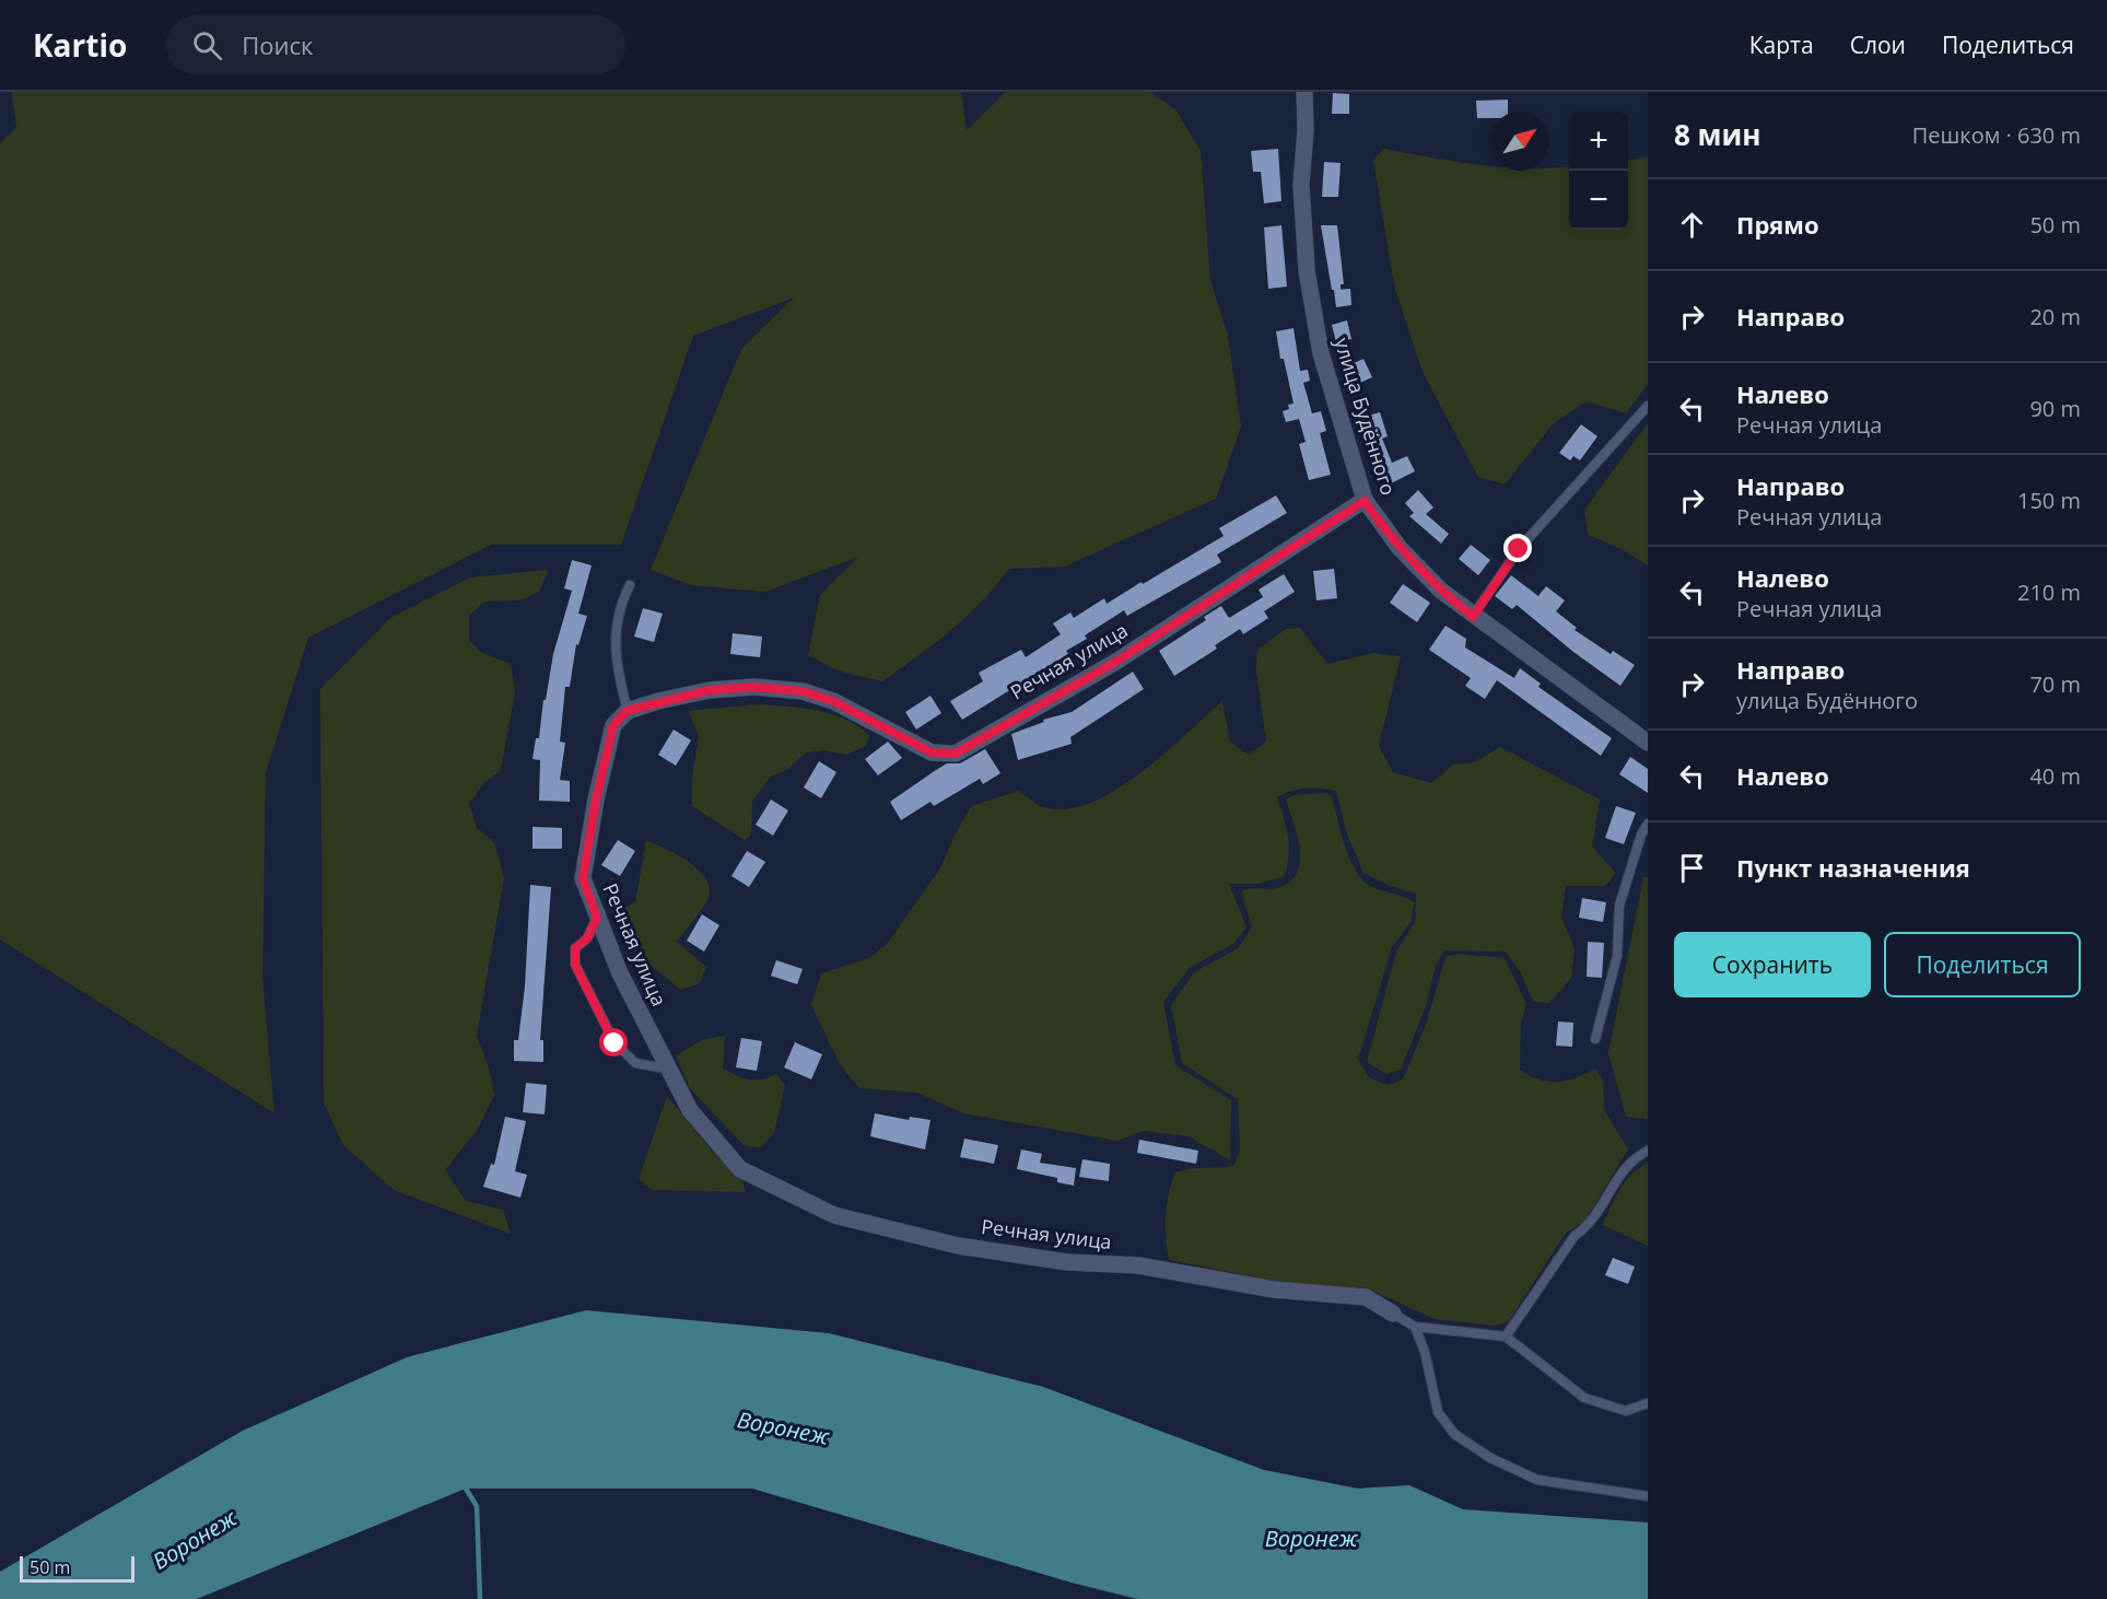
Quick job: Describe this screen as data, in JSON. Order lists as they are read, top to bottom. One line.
{"streets":{"street":["улица Будённого","Речная улица"]},"crossings":[["улица Будённого","Речная улица"]],"water":["Воронеж"],"scale_bar":"50 m","north":"top right","page":{"header":"Kartio","search":"Поиск","nav":["Карта","Слои","Поделиться"],"heading":["8 мин","Пешком · 630 m"],"map_buttons":["+","−"],"list":[["Прямо","50 m"],["Направо","20 m"],["Налево","Речная улица","90 m"],["Направо","Речная улица","150 m"],["Налево","Речная улица","210 m"],["Направо","улица Будённого","70 m"],["Налево","40 m"],"Пункт назначения"],"buttons":["Сохранить","Поделиться"],"scale":"50 m"}}
